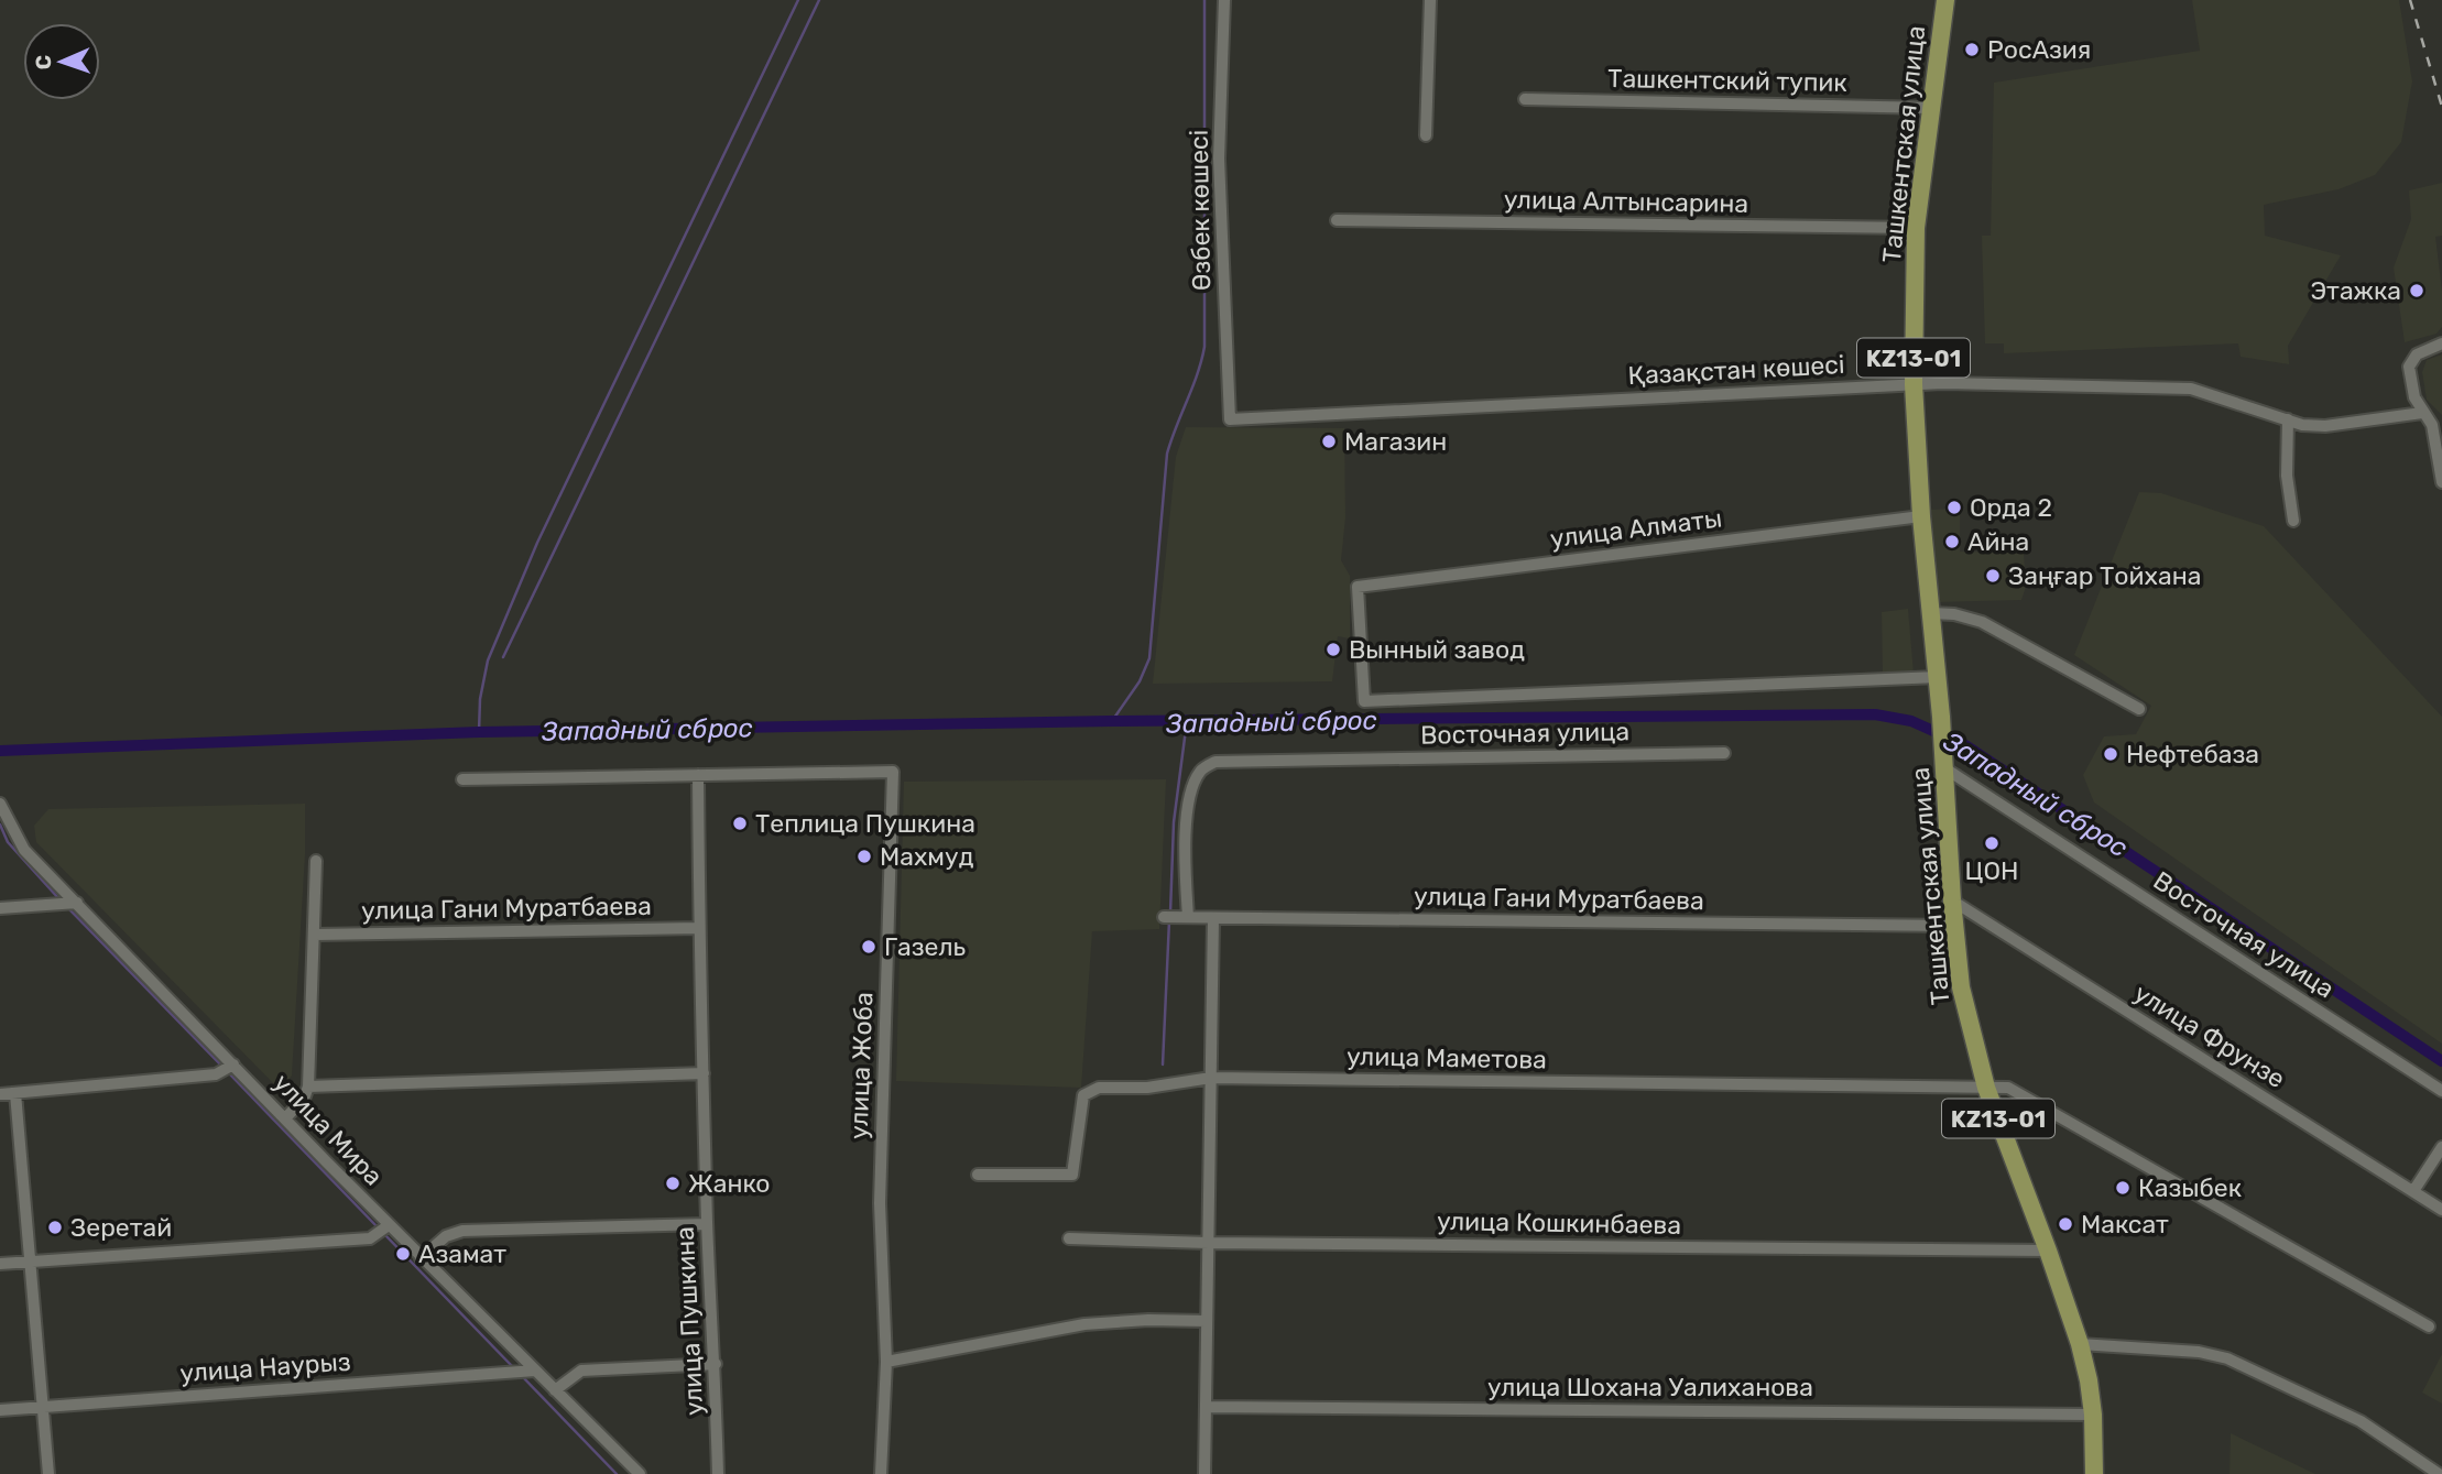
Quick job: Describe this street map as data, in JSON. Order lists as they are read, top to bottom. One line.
{"streets":{"main road":["Ташкентская улица","KZ13-01"],"street":["Ташкентский тупик","улица Алтынсарина","Өзбек көшесі","Қазақстан көшесі","улица Алматы","Восточная улица","улица Гани Муратбаева","улица Фрунзе","улица Маметова","улица Жоба","улица Мира","улица Кошкинбаева","улица Пушкина","улица Наурыз","улица Шохана Уалиханова"]},"crossings":[["Ташкентский тупик","Ташкентская улица"],["Ташкентская улица","улица Алтынсарина"],["Ташкентская улица","Қазақстан көшесі"],["Ташкентская улица","улица Алматы"],["Ташкентская улица","Восточная улица"],["Ташкентская улица","улица Гани Муратбаева"],["Ташкентская улица","улица Фрунзе"],["Ташкентская улица","улица Маметова"],["Ташкентская улица","улица Кошкинбаева"],["Ташкентская улица","улица Шохана Уалиханова"],["Өзбек көшесі","Қазақстан көшесі"],["улица Алматы","Восточная улица"],["Восточная улица","улица Гани Муратбаева"],["улица Гани Муратбаева","улица Пушкина"],["улица Жоба","улица Пушкина"],["улица Мира","улица Наурыз"]],"water":["Западный сброс"],"places":["РосАзия","Этажка","Магазин","Орда 2","Айна","Заңғар Тойхана","Вынный завод","Нефтебаза","Теплица Пушкина","ЦОН","Махмуд","Газель","Жанко","Казыбек","Максат","Зеретай","Азамат"],"north":"left"}
